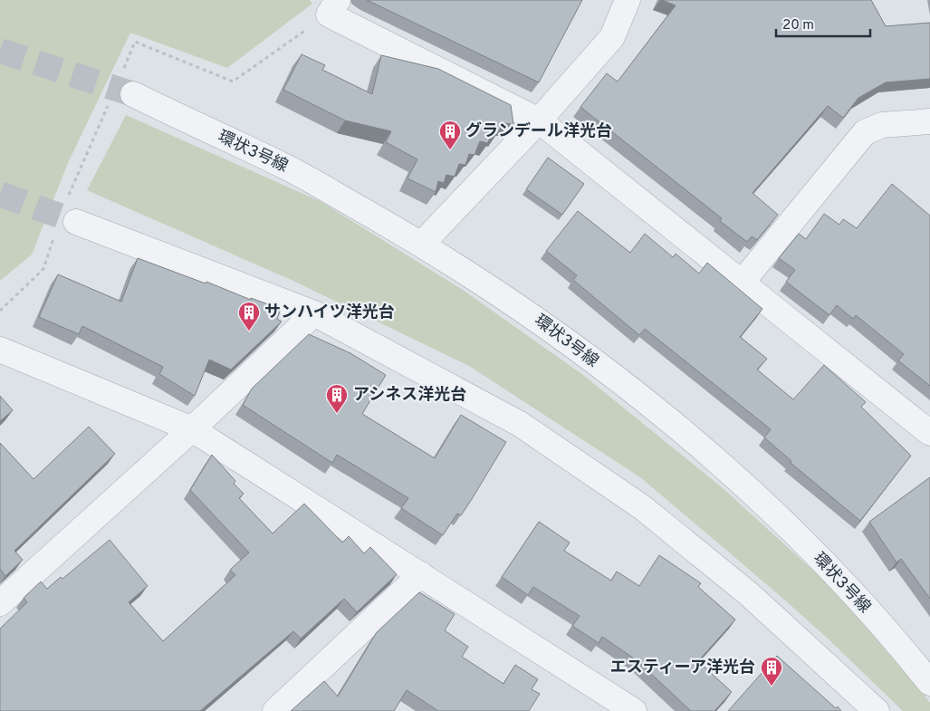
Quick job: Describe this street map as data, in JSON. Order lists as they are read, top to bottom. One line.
{"streets":{"street":["環状3号線"]},"places":{"building":["グランデール洋光台","サンハイツ洋光台","アシネス洋光台","エスティーア洋光台"]},"scale_bar":"20 m"}
